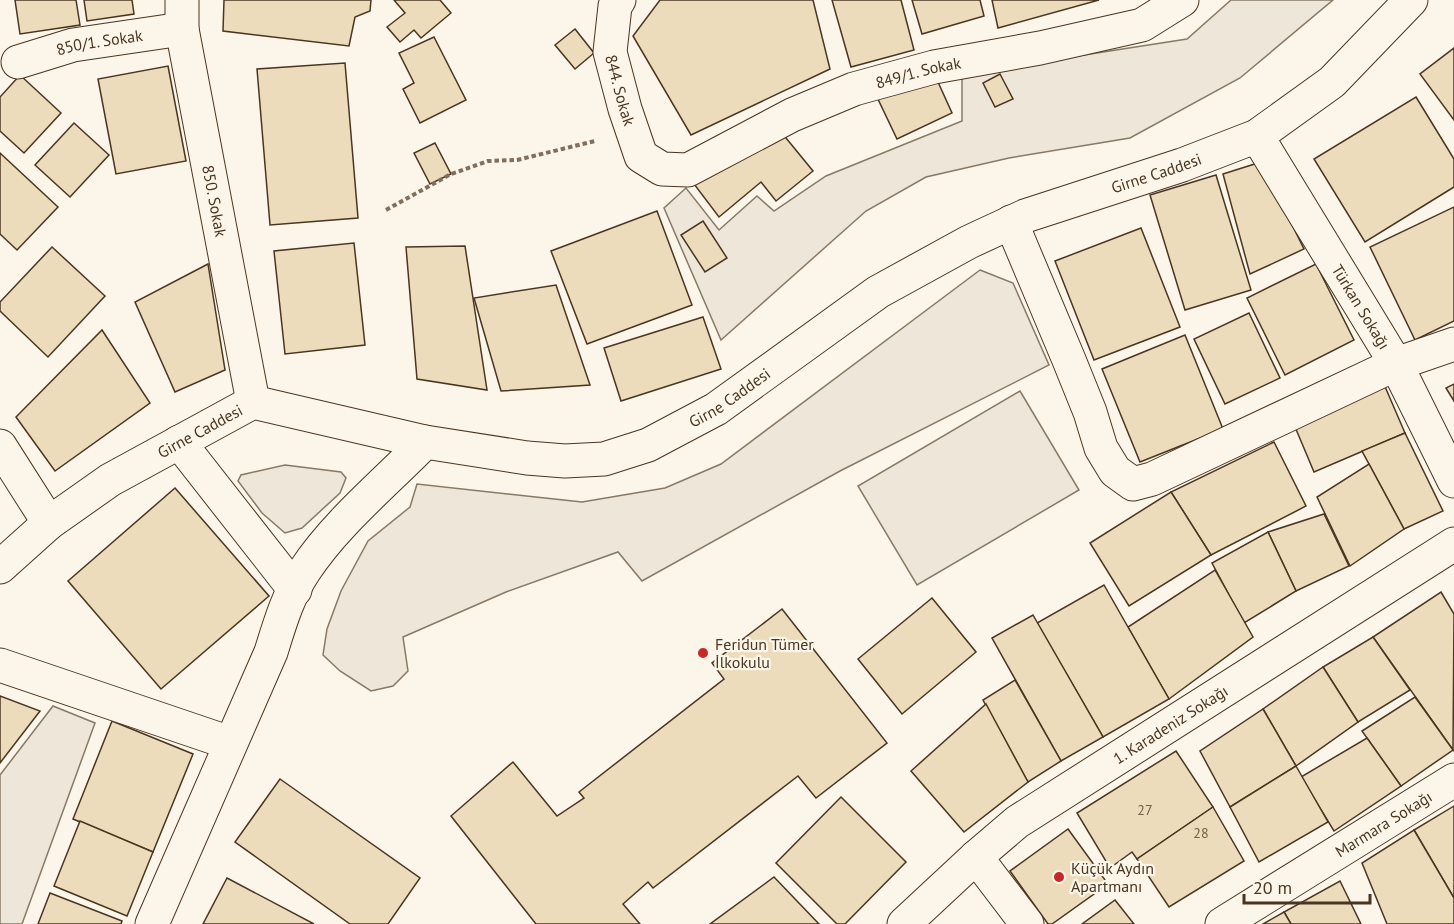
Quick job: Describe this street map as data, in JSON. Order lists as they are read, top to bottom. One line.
{"streets":{"street":["850/1. Sokak","849/1. Sokak","844. Sokak","Girne Caddesi","850. Sokak","Türkan Sokağı","1. Karadeniz Sokağı","Marmara Sokağı"]},"crossings":[["850/1. Sokak","850. Sokak"],["849/1. Sokak","844. Sokak"],["Girne Caddesi","850. Sokak"],["Girne Caddesi","Türkan Sokağı"]],"places":["Feridun Tümer İlkokulu","Küçük Aydın Apartmanı"],"house_numbers":["27","28"],"scale_bar":"20 m"}
